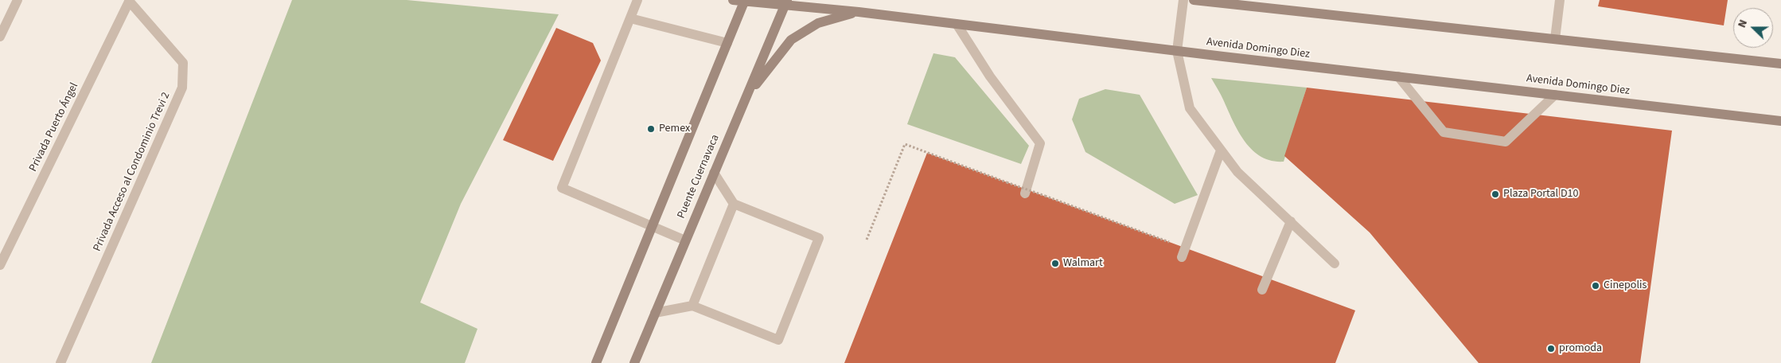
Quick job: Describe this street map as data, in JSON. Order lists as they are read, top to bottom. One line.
{"streets":{"main road":["Avenida Domingo Diez","Puente Cuernavaca"],"street":["Privada Puerto Ángel","Privada Acceso al Condominio Trevi 2"]},"crossings":[["Avenida Domingo Diez","Puente Cuernavaca"],["Privada Puerto Ángel","Privada Acceso al Condominio Trevi 2"]],"places":["Pemex","Plaza Portal D10","Walmart","Cinepolis","promoda"],"north":"left"}
